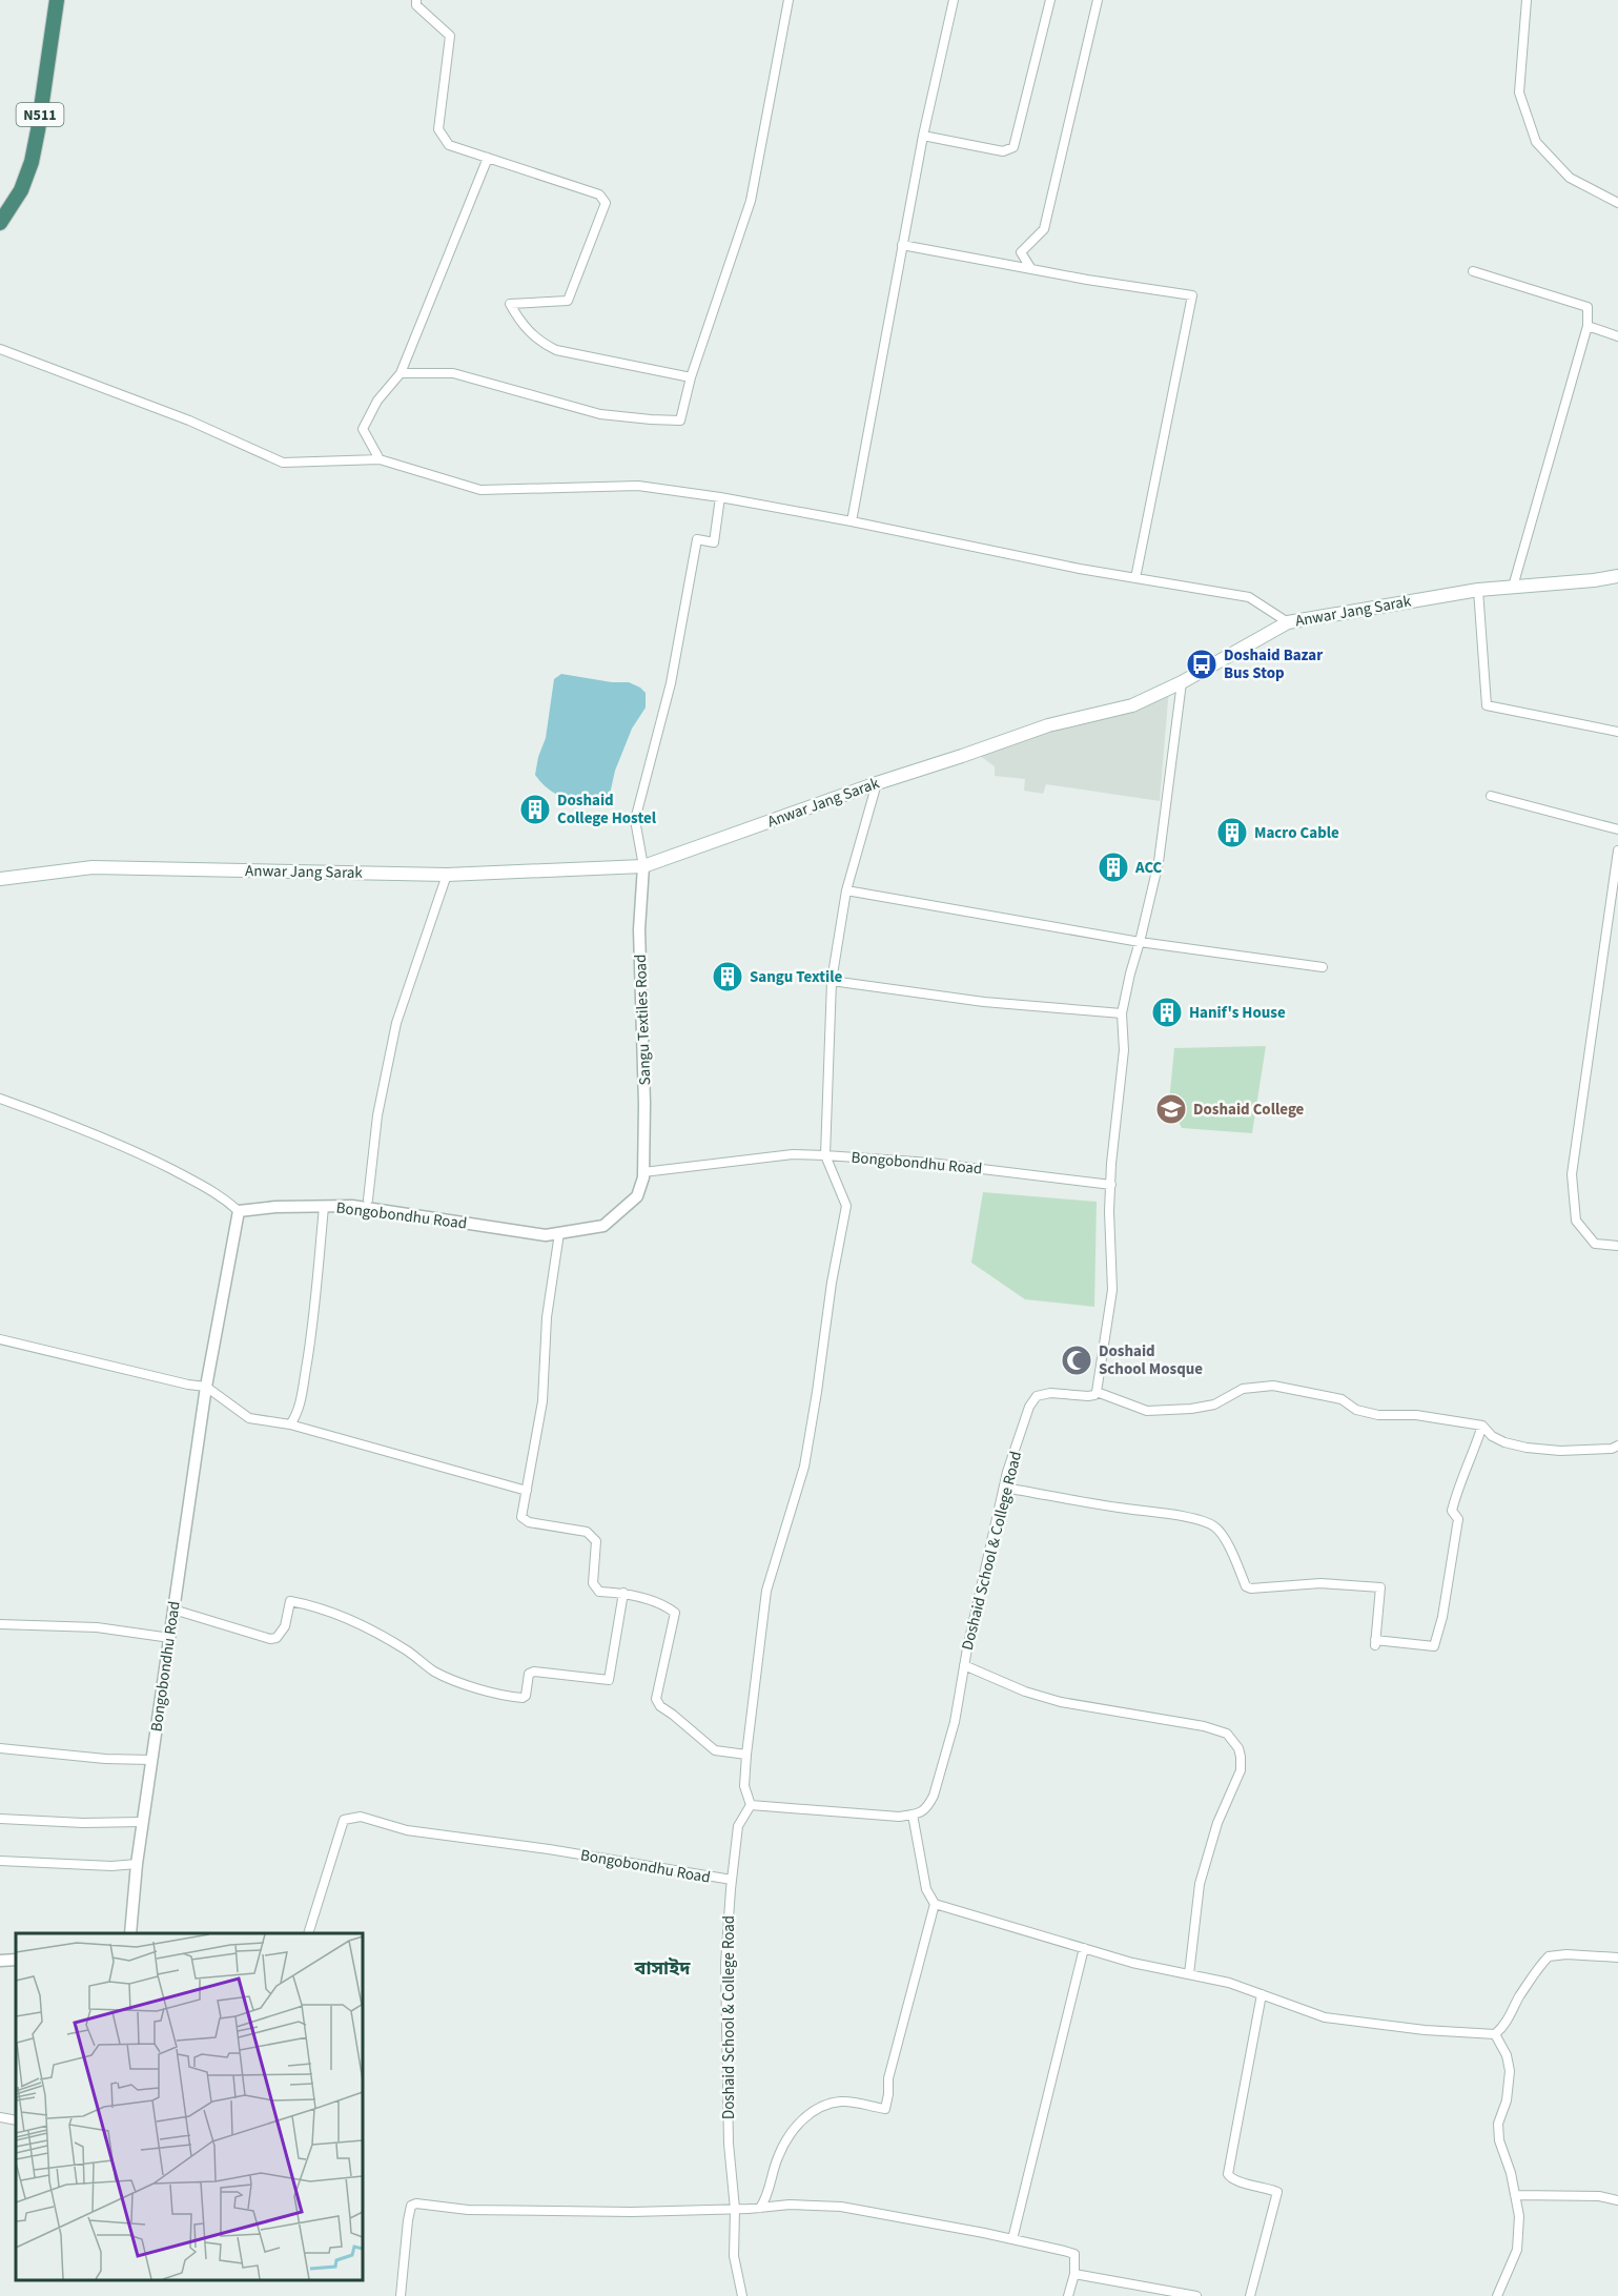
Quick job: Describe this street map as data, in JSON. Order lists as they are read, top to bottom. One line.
{"streets":{"highway":["N511"],"main road":["Anwar Jang Sarak"],"street":["Sangu Textiles Road","Bongobondhu Road","Doshaid School & College Road"]},"crossings":[["Anwar Jang Sarak","Sangu Textiles Road"],["Sangu Textiles Road","Bongobondhu Road"],["Bongobondhu Road","Doshaid School & College Road"]],"districts":["বাসাইদ"],"places":{"bus stop":["Doshaid Bazar Bus Stop"],"building":["Doshaid College Hostel","Macro Cable","ACC","Sangu Textile","Hanif's House"],"school or university":["Doshaid College"],"mosque":["Doshaid School Mosque"]}}
